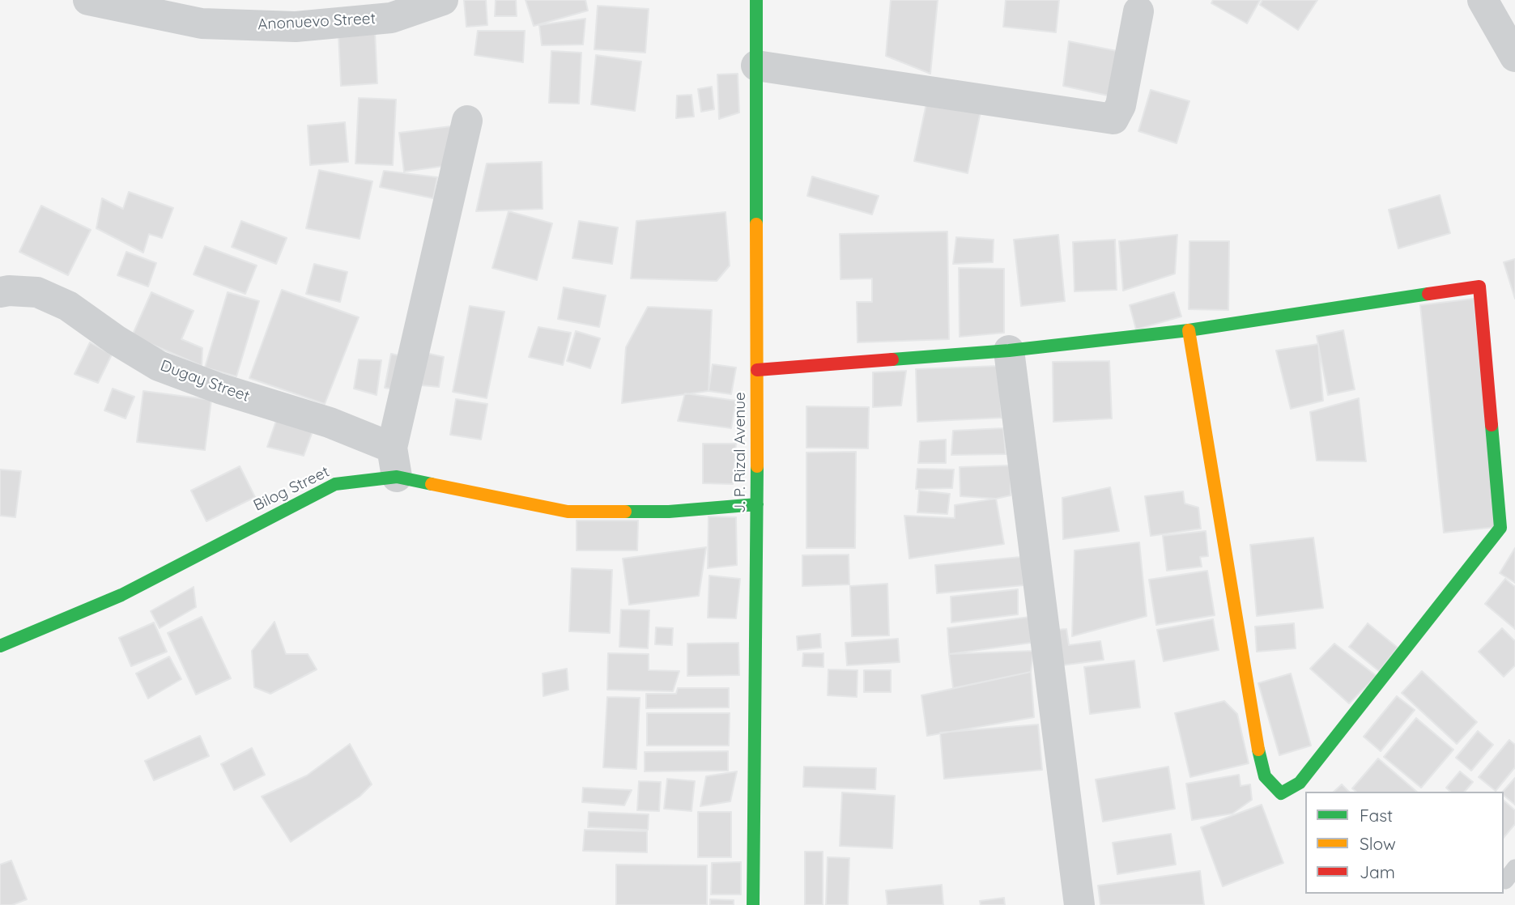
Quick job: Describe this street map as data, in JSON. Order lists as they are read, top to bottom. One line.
{"streets":{"street":["Anonuevo Street","Dugay Street","J. P. Rizal Avenue","Bilog Street"]},"crossings":[["Dugay Street","Bilog Street"],["J. P. Rizal Avenue","Bilog Street"]],"legend":["Fast","Slow","Jam"]}
